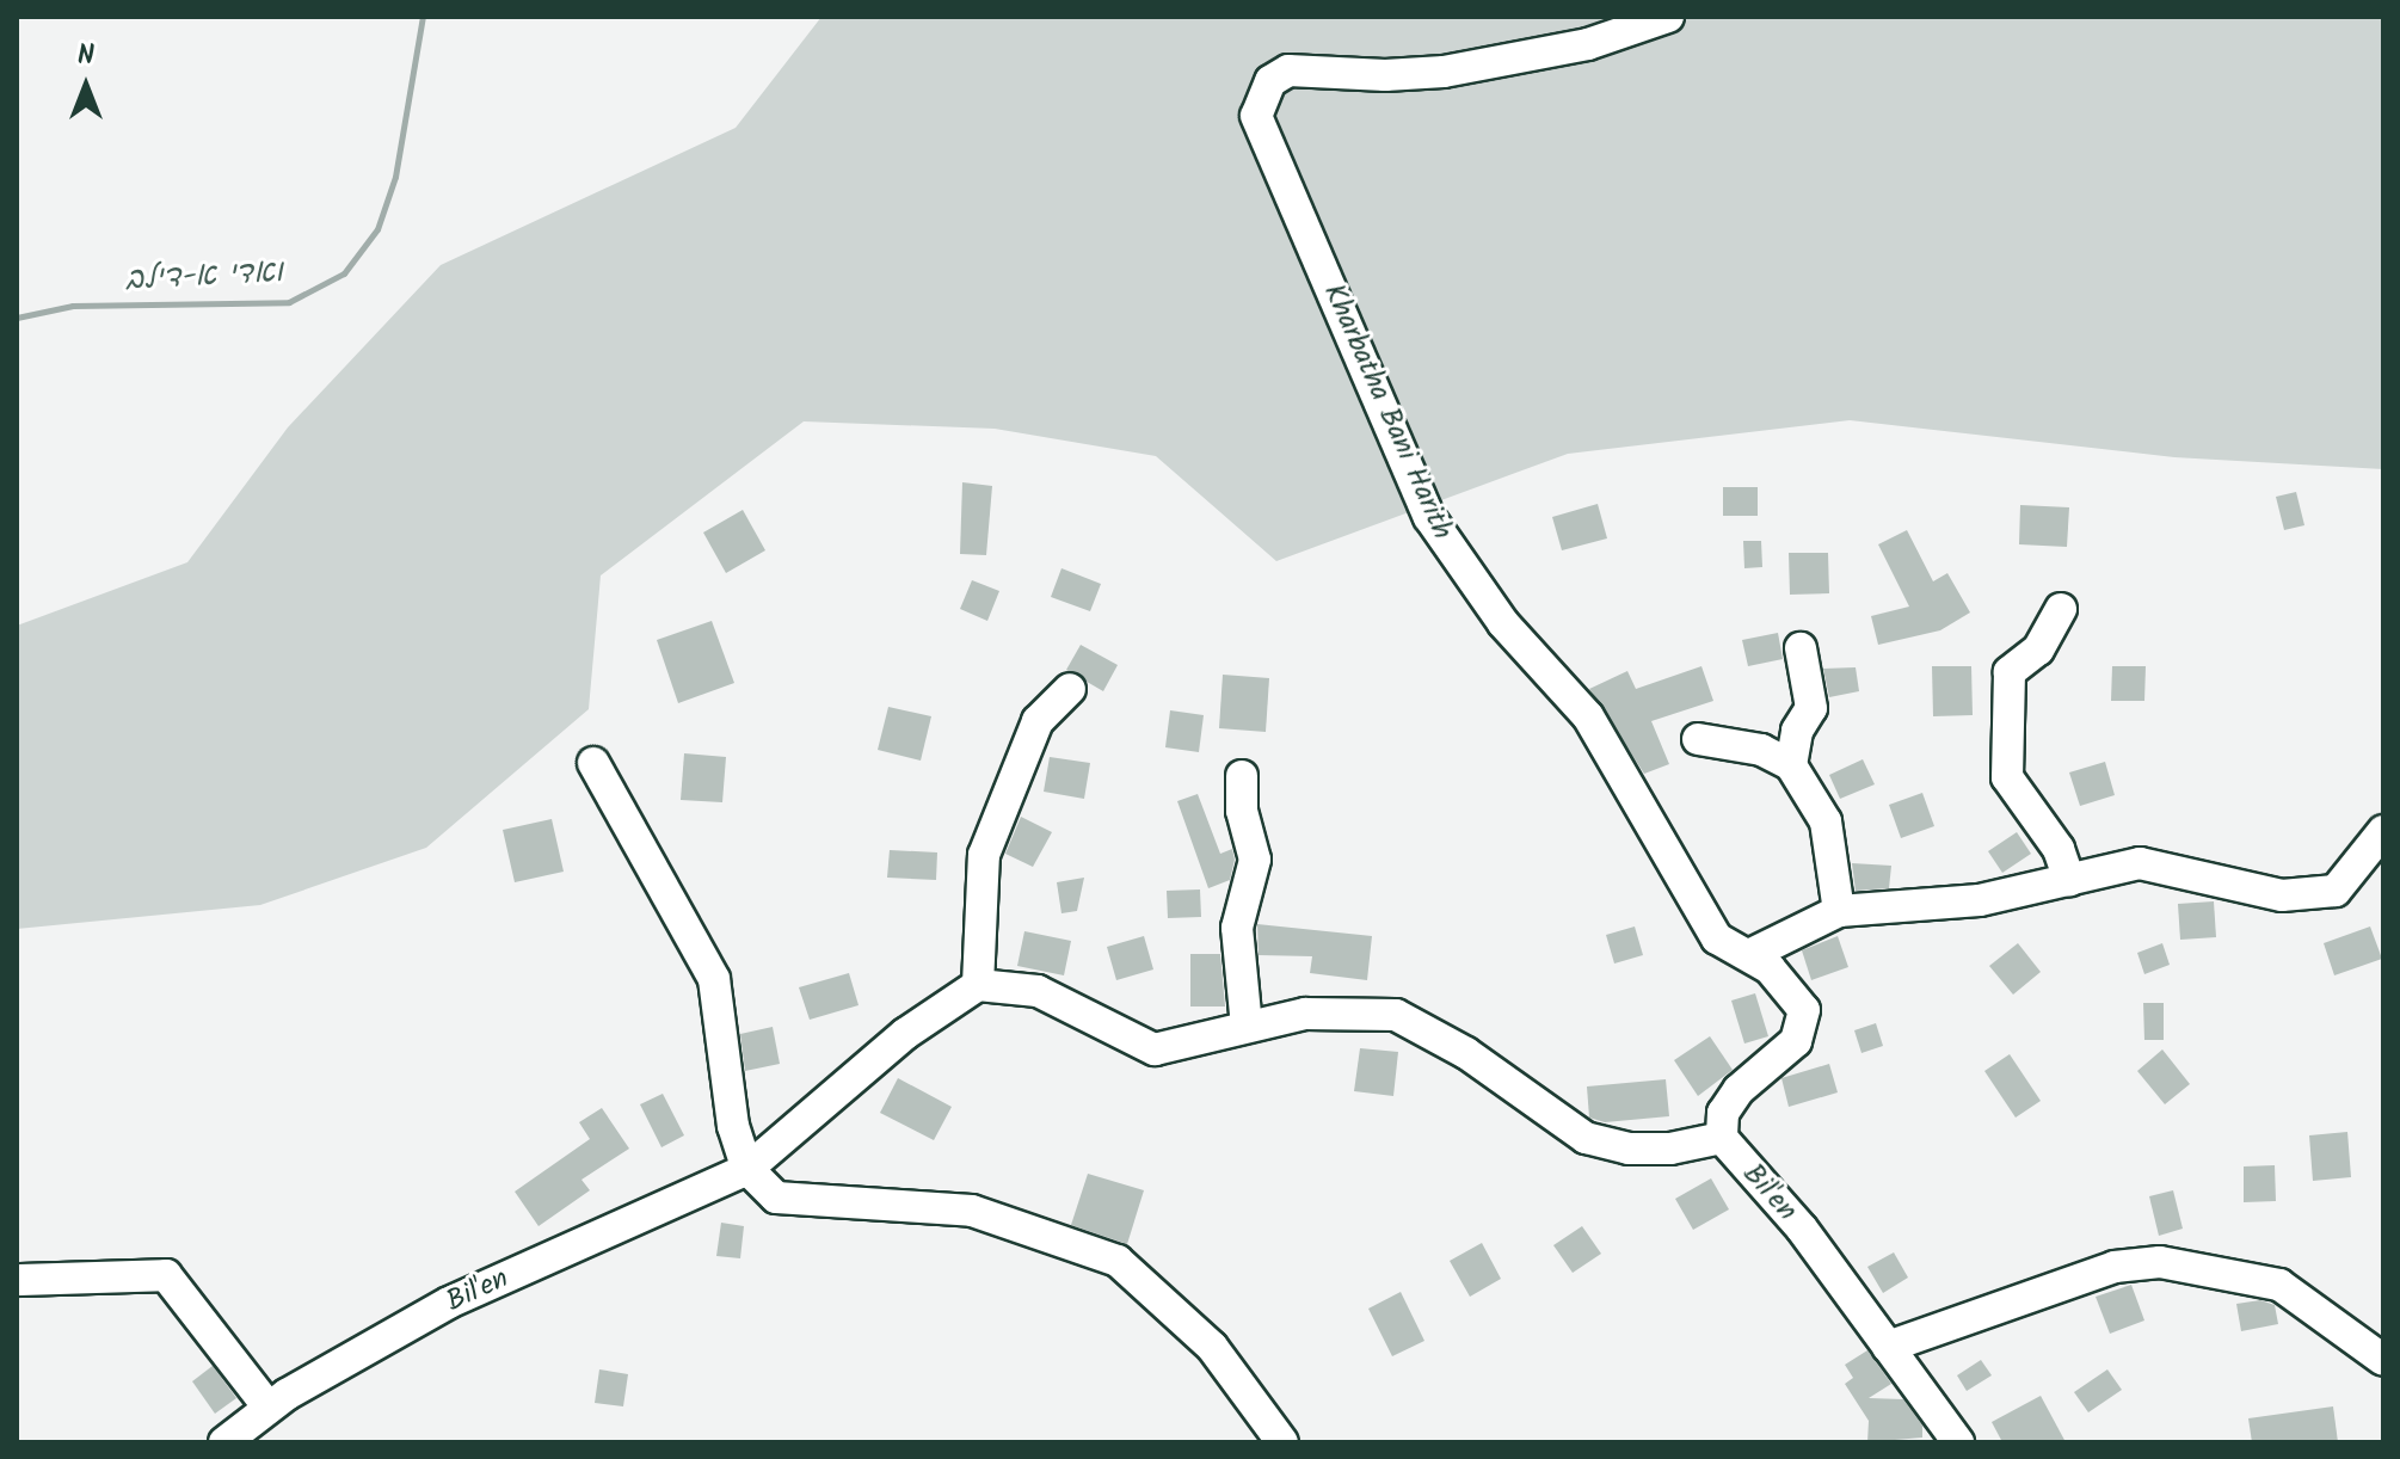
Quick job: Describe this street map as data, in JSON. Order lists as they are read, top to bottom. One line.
{"streets":{"street":["Kharbatha Bani Harith","Bil'en"]},"crossings":[["Kharbatha Bani Harith","Bil'en"]],"water":["ואדי א-דילב"],"north":"top"}
